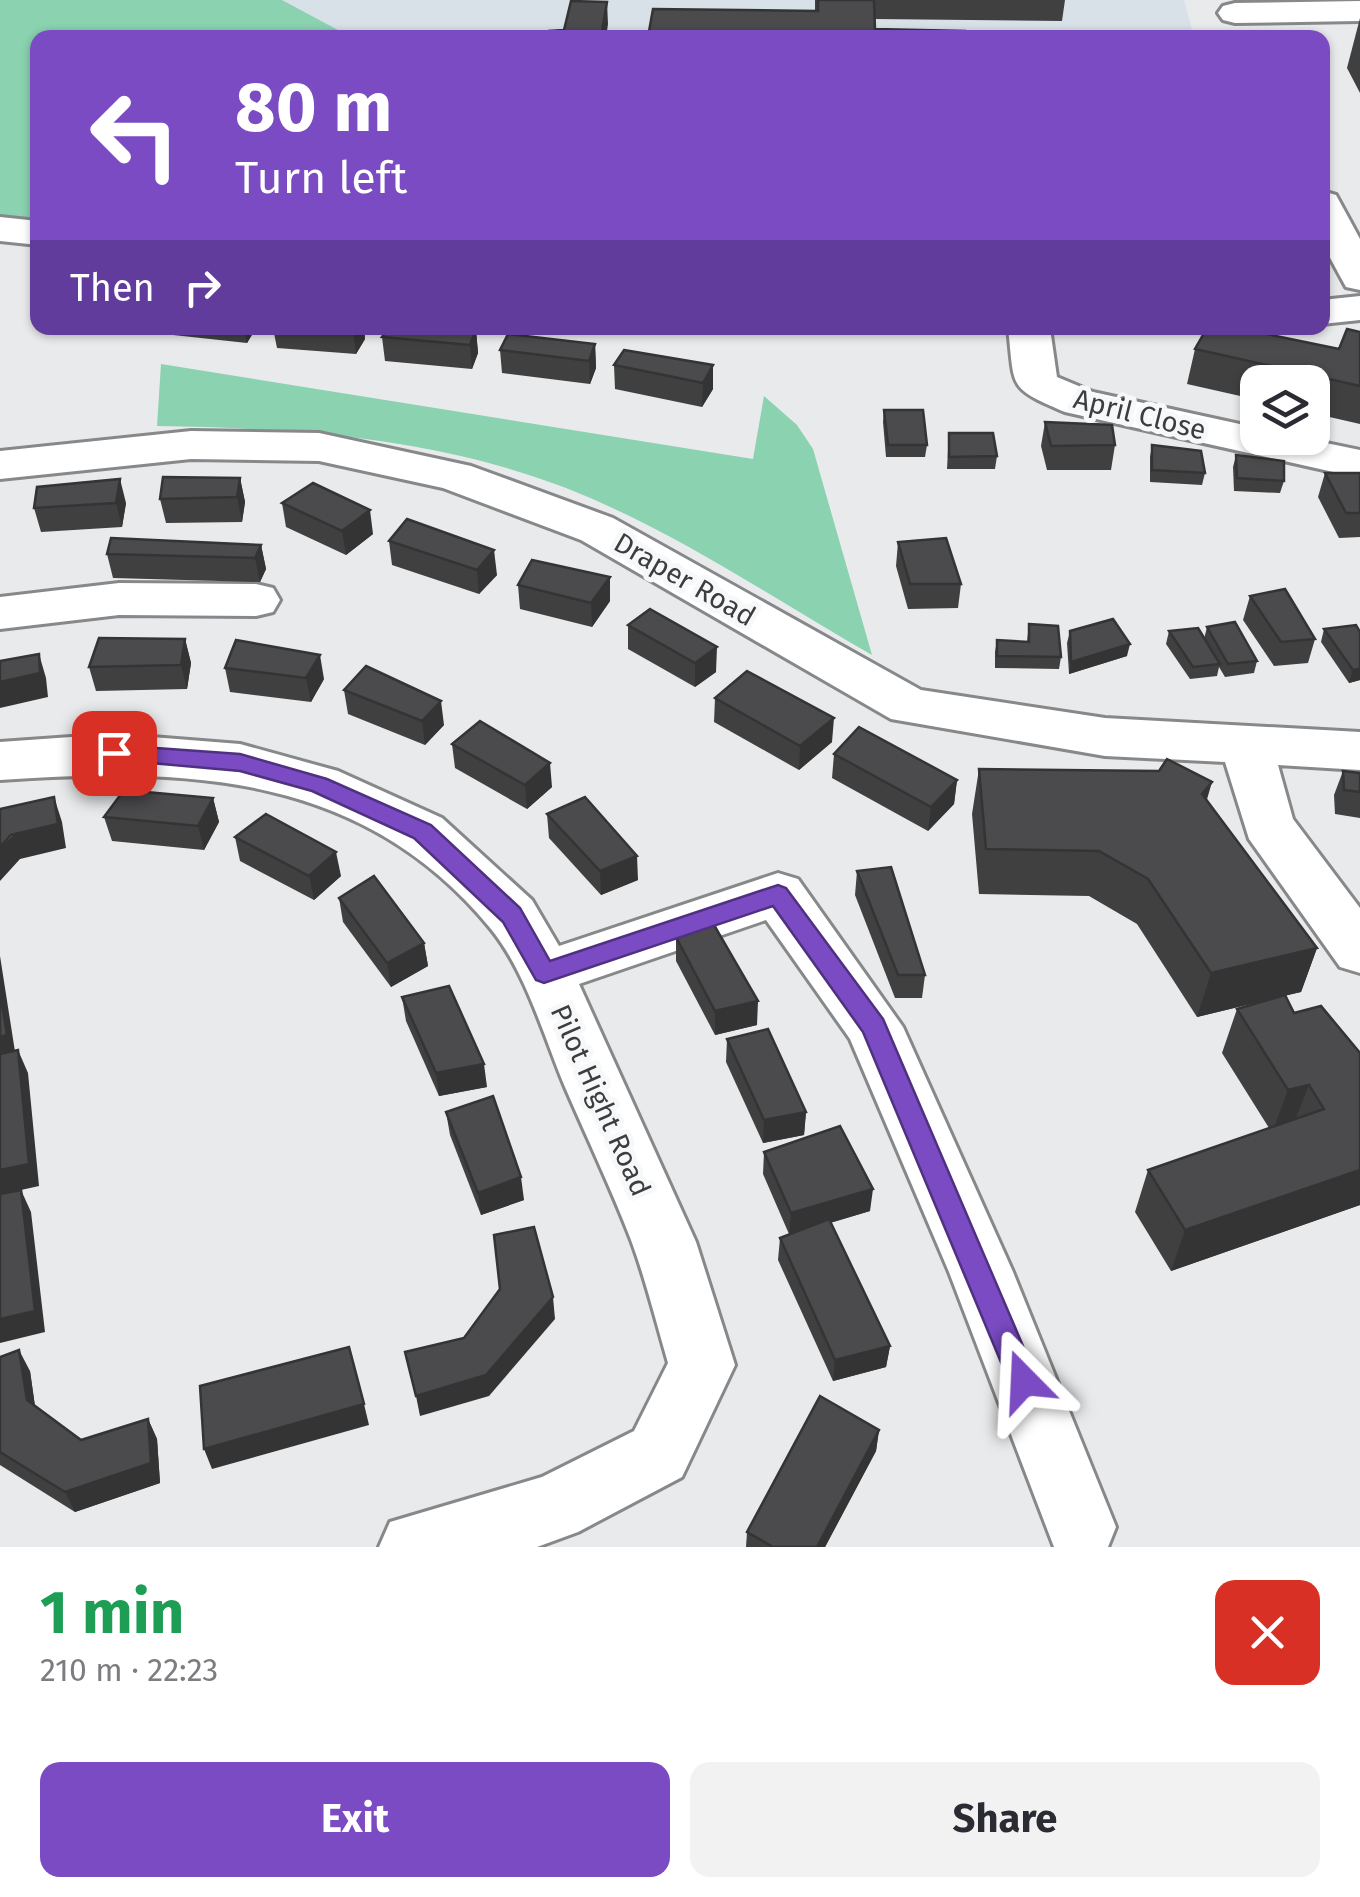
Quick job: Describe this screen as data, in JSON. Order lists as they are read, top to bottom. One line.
{"streets":{"street":["April Close","Draper Road","Pilot Hight Road"]},"page":{"turn":["80 m","Turn left"],"then":"Then","heading":["1 min","210 m · 22:23"],"buttons":["Exit","Share"]}}
